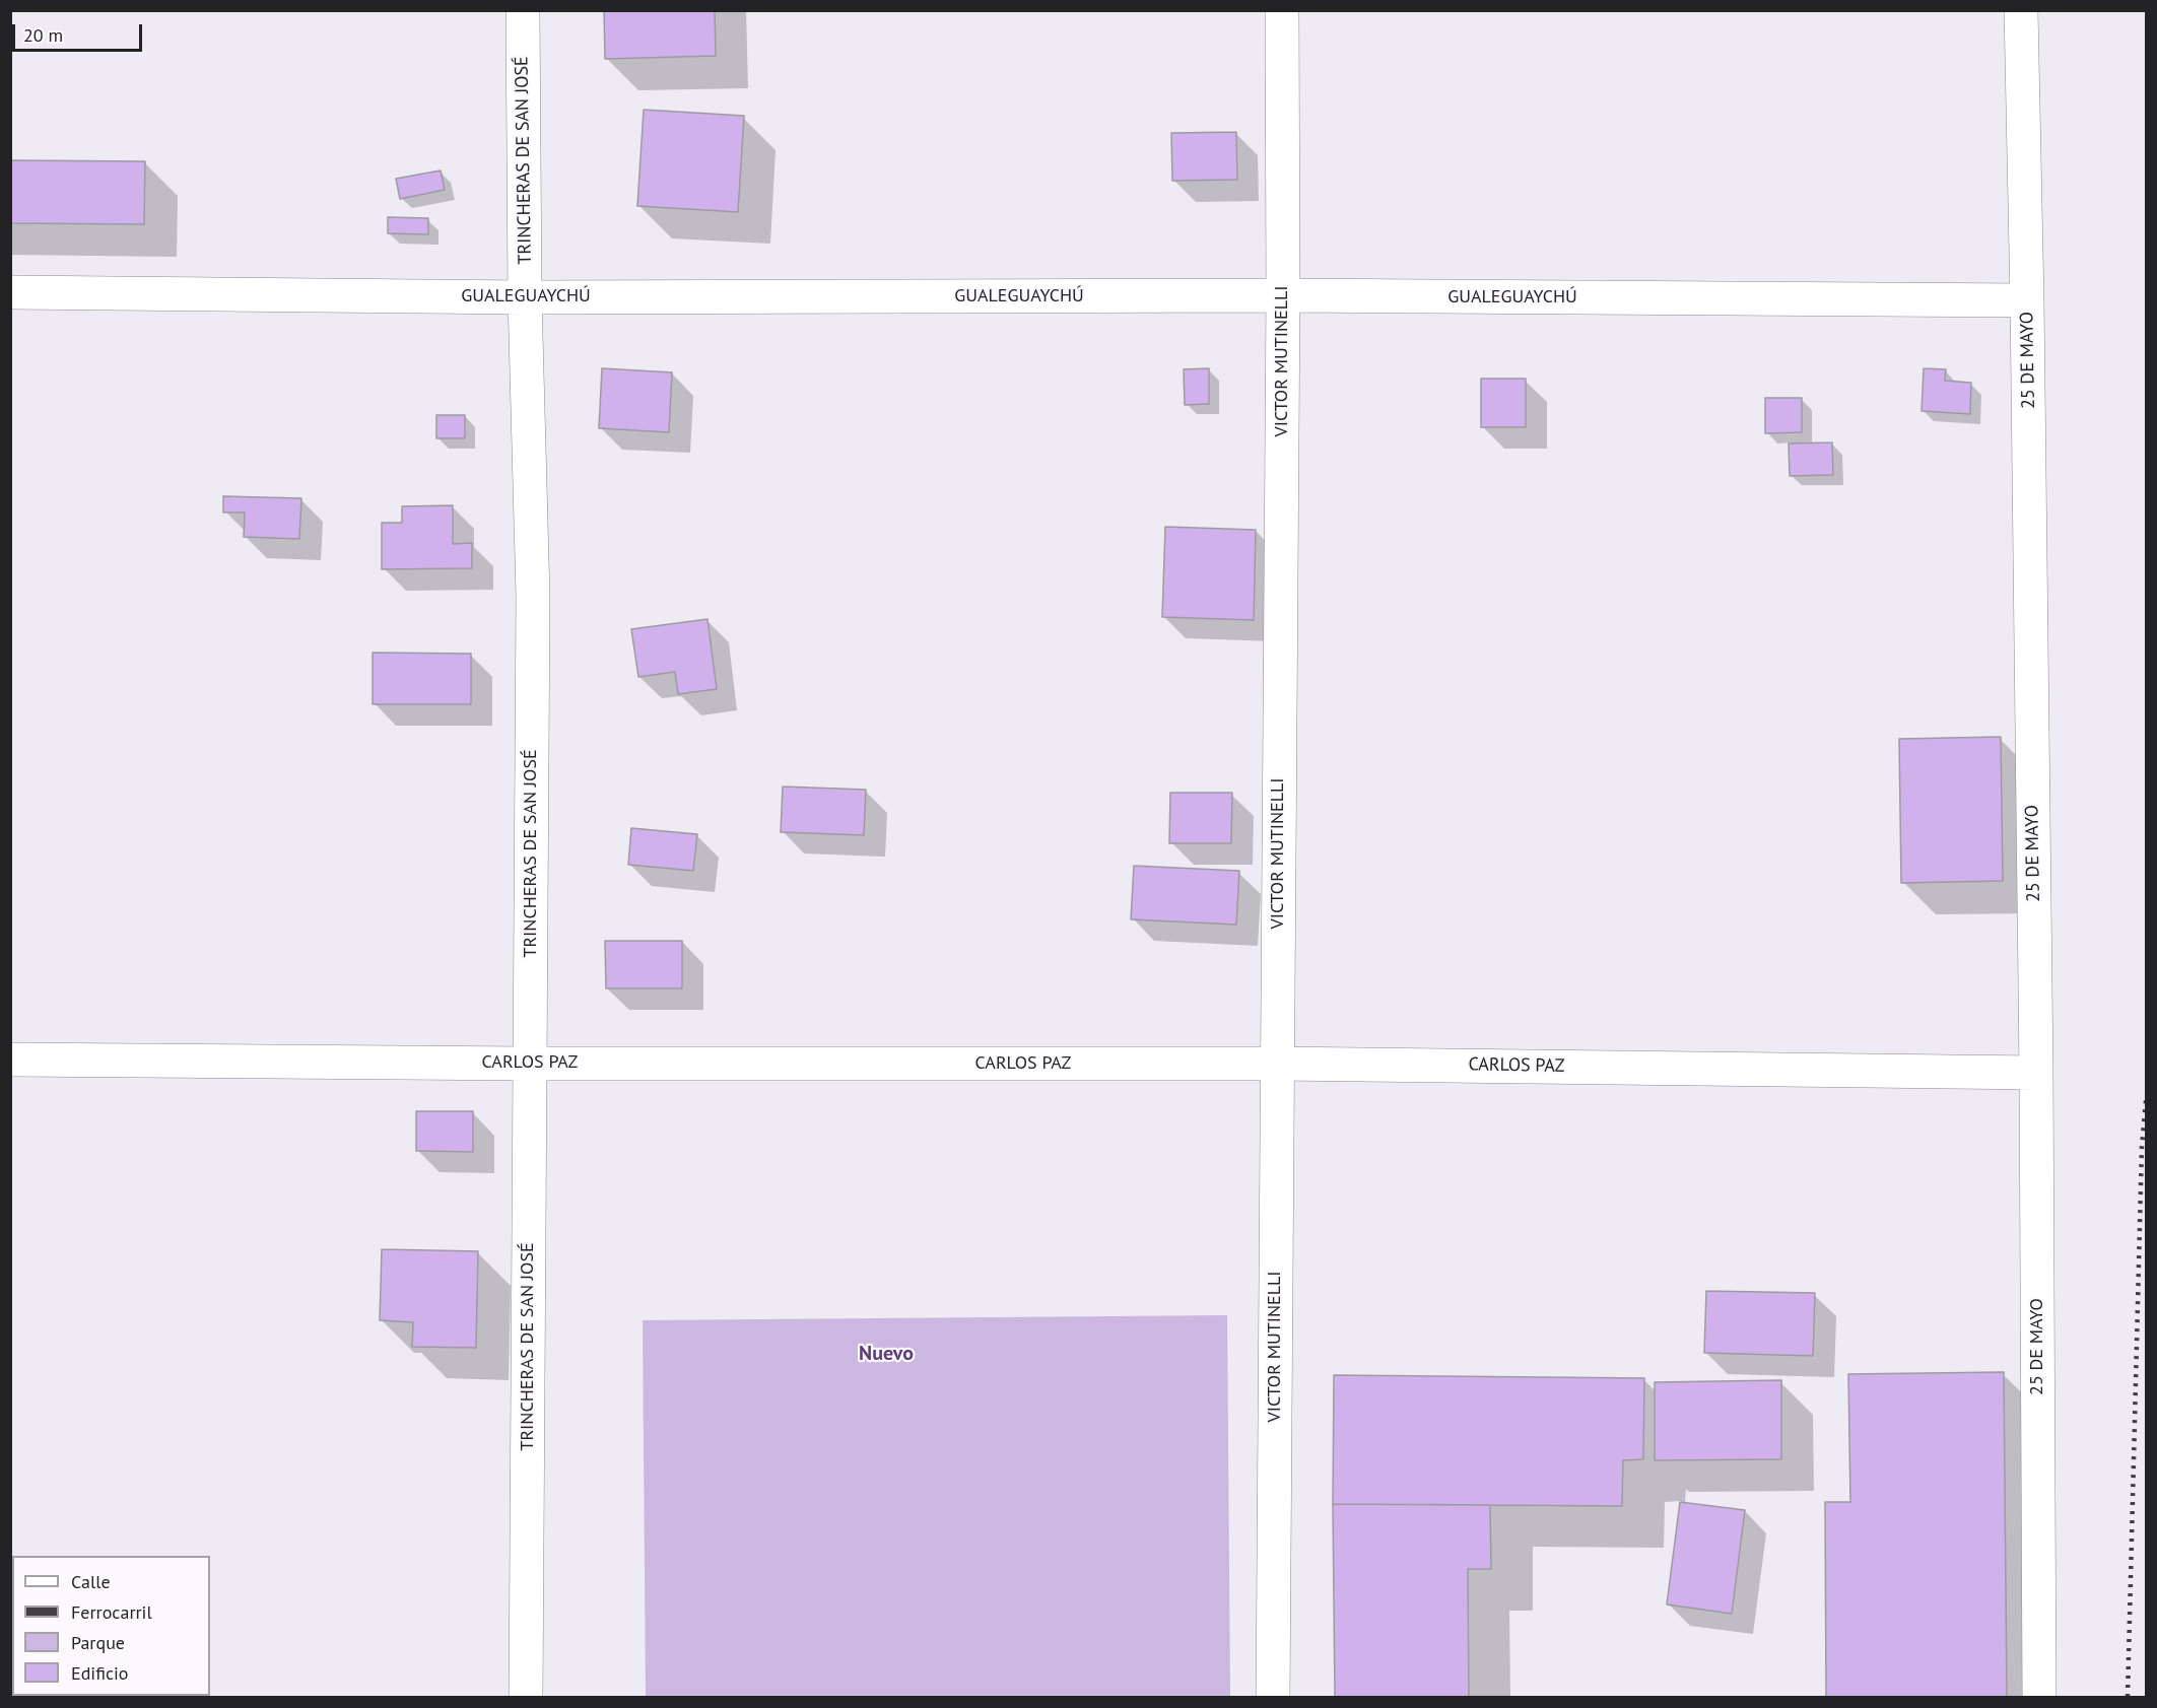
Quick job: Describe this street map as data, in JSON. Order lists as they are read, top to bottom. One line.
{"streets":{"street":["TRINCHERAS DE SAN JOSÉ","GUALEGUAYCHÚ","25 DE MAYO","VICTOR MUTINELLI","CARLOS PAZ"]},"crossings":[["TRINCHERAS DE SAN JOSÉ","GUALEGUAYCHÚ"],["TRINCHERAS DE SAN JOSÉ","CARLOS PAZ"],["GUALEGUAYCHÚ","25 DE MAYO"],["GUALEGUAYCHÚ","VICTOR MUTINELLI"],["25 DE MAYO","CARLOS PAZ"],["VICTOR MUTINELLI","CARLOS PAZ"]],"districts":["Nuevo"],"legend":["Calle","Ferrocarril","Parque","Edificio"],"scale_bar":"20 m"}
